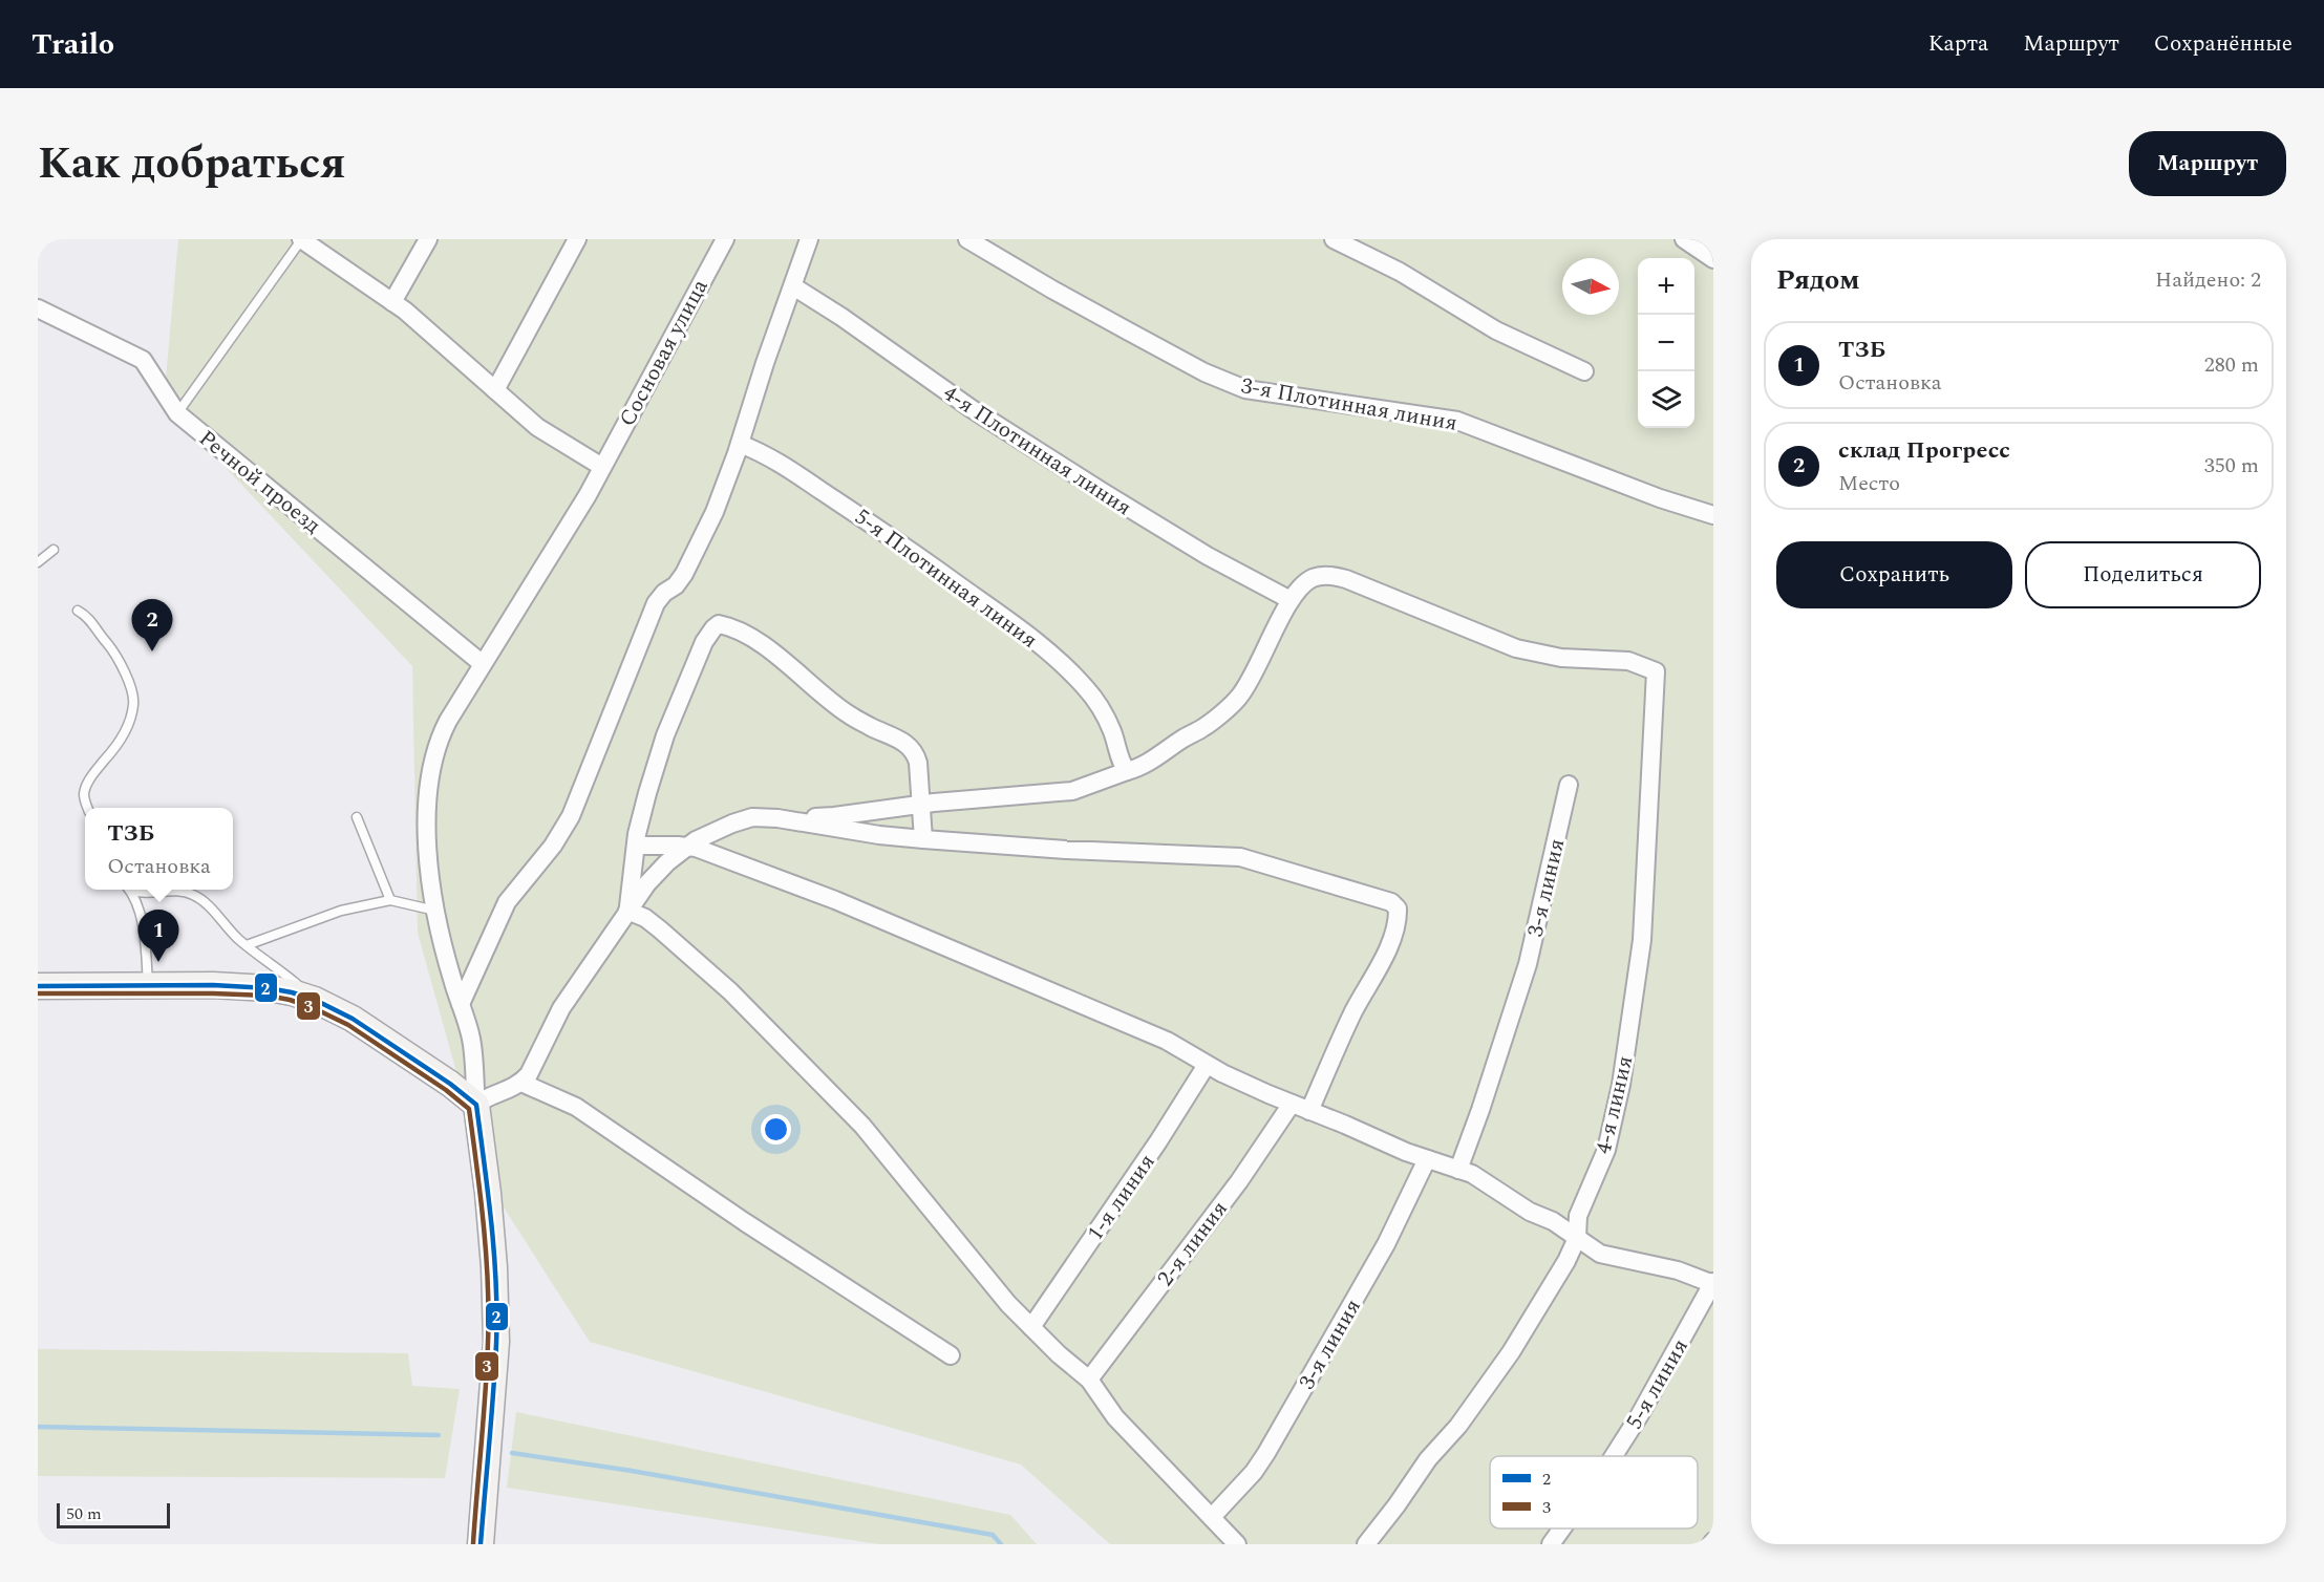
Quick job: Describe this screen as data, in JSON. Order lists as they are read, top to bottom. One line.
{"streets":{"street":["Сосновая улица","3-я Плотинная линия","4-я Плотинная линия","Речной проезд","5-я Плотинная линия","3-я линия","4-я линия","1-я линия","2-я линия","5-я линия"]},"crossings":[["Сосновая улица","Речной проезд"],["4-я Плотинная линия","4-я линия"]],"lines":["transit line 2","transit line 3"],"legend":["2","3"],"scale_bar":"50 m","north":"right","page":{"header":"Trailo","nav":["Карта","Маршрут","Сохранённые"],"title":"Как добраться","buttons":["Маршрут",["Сохранить","Поделиться"]],"heading":["Рядом","Найдено: 2"],"map_buttons":["+","−"],"list":[{"mark":"1","name":"ТЗБ","note":"Остановка","value":"280 m"},{"mark":"2","name":"склад Прогресс","note":"Место","value":"350 m"}],"pins":["2","1"],"popup":["ТЗБ","Остановка"],"scale":"50 m"}}
